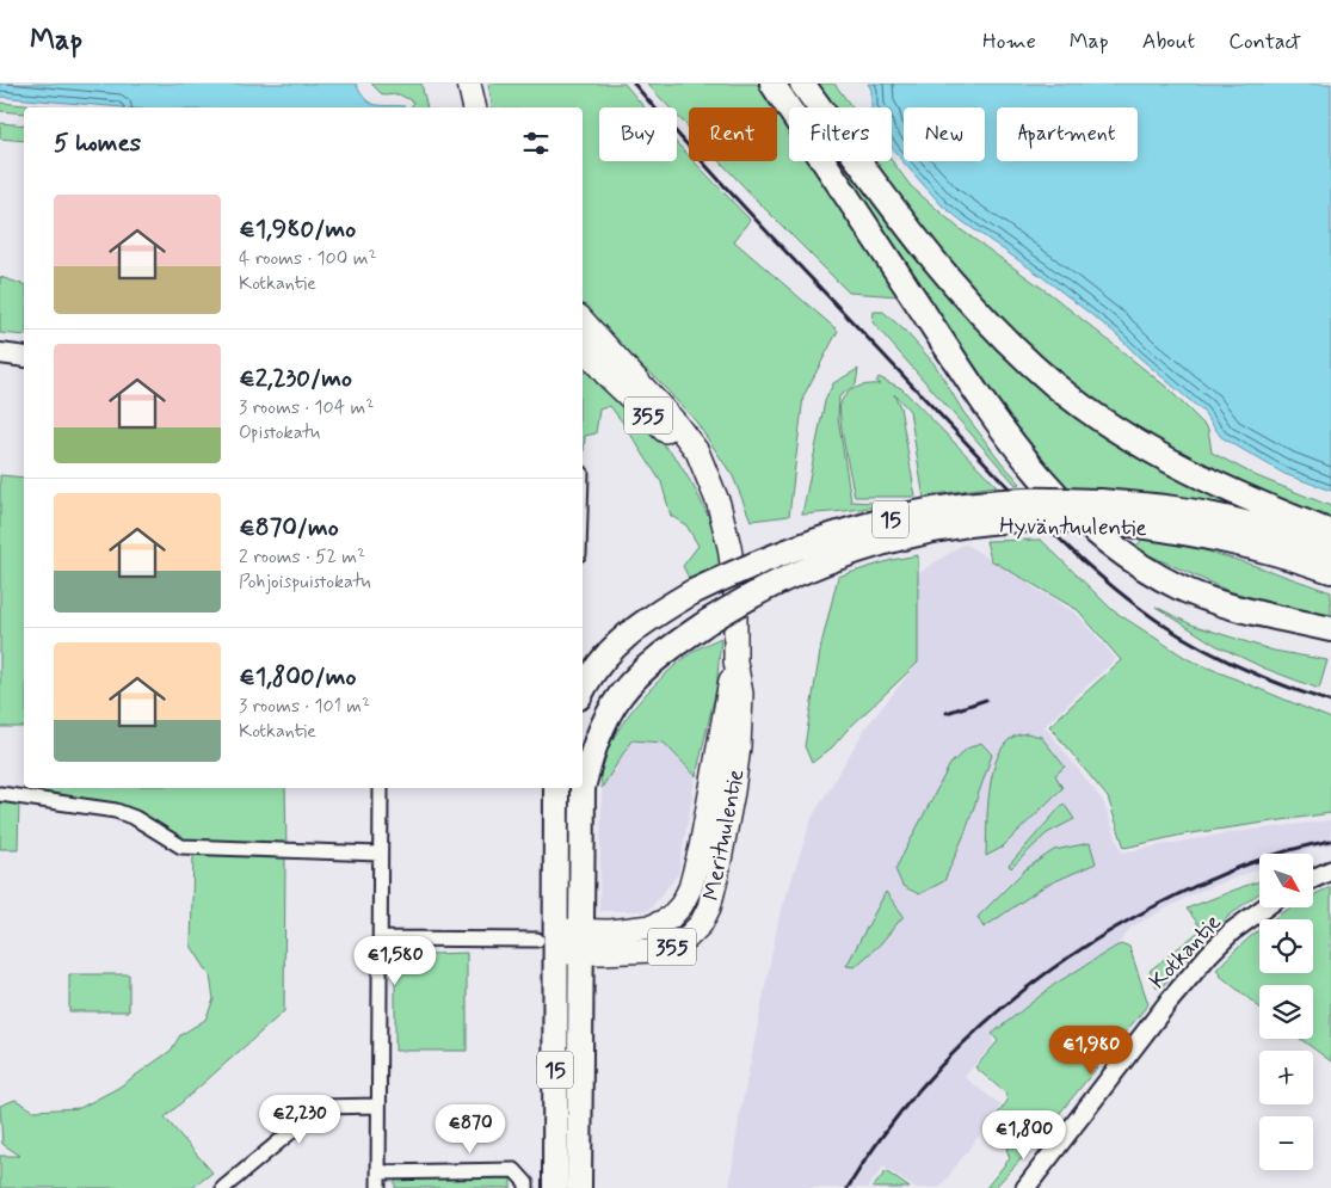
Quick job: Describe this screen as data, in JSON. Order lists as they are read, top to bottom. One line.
{"streets":{"highway":["15","Hyväntuulentie"],"main road":["355","Merituulentie"],"street":["Kotkantie"]},"crossings":[["15","Hyväntuulentie"],["15","Merituulentie"],["Hyväntuulentie","Merituulentie"]],"north":"bottom right","page":{"header":"Map","nav":["Home","Map","About","Contact"],"chip":["Buy","Rent","Filters","New","Apartment"],"heading":"5 homes","list":[{"name":"€1,980/mo","note":"4 rooms · 100 m² · Kotkantie"},{"name":"€2,230/mo","note":"3 rooms · 104 m² · Opistokatu"},{"name":"€870/mo","note":"2 rooms · 52 m² · Pohjoispuistokatu"},{"name":"€1,800/mo","note":"3 rooms · 101 m² · Kotkantie"}],"map_buttons":["+","−"],"price":["€1,580","€1,980","€2,230","€870","€1,800"]}}
